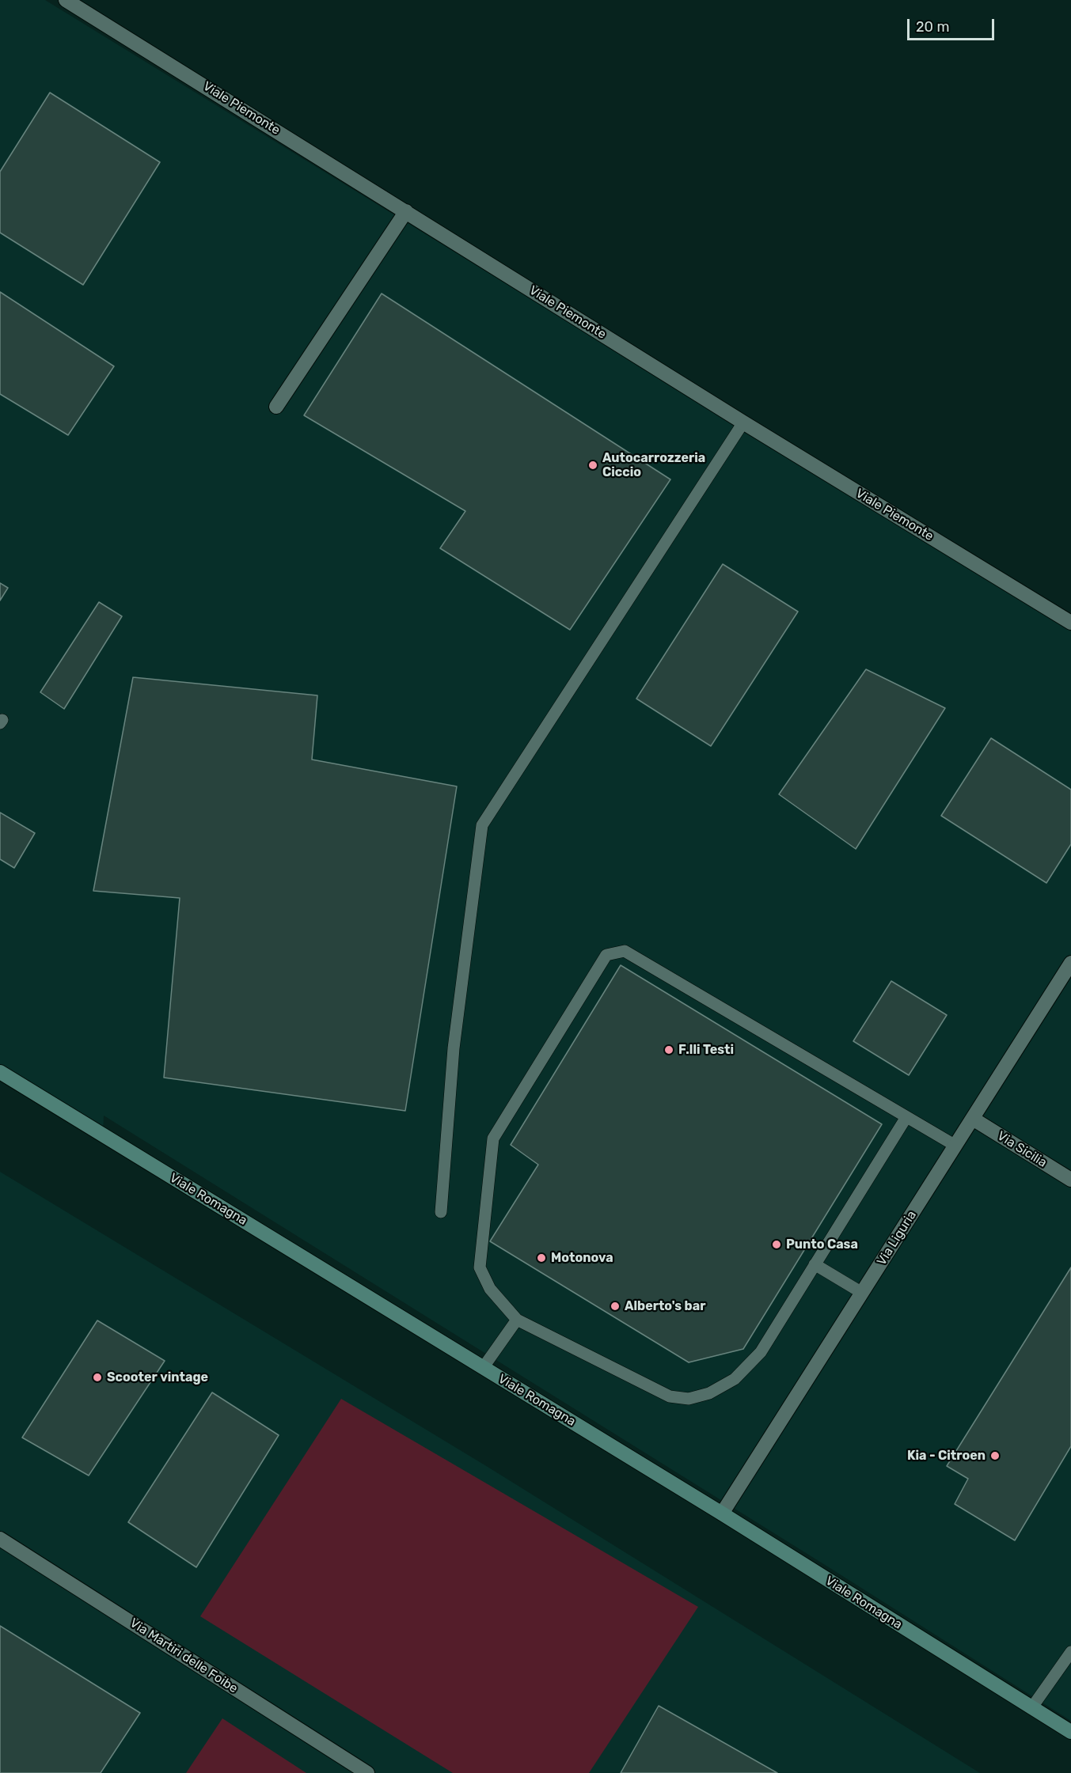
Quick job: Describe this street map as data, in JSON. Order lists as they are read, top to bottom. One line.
{"streets":{"main road":["Viale Romagna"],"street":["Viale Piemonte","Via Sicilia","Via Liguria","Via Martiri delle Foibe"]},"crossings":[["Via Sicilia","Via Liguria"],["Viale Romagna","Via Liguria"]],"places":["Autocarrozzeria Ciccio","F.lli Testi","Punto Casa","Motonova","Alberto's bar","Scooter vintage","Kia - Citroen"],"scale_bar":"20 m"}
